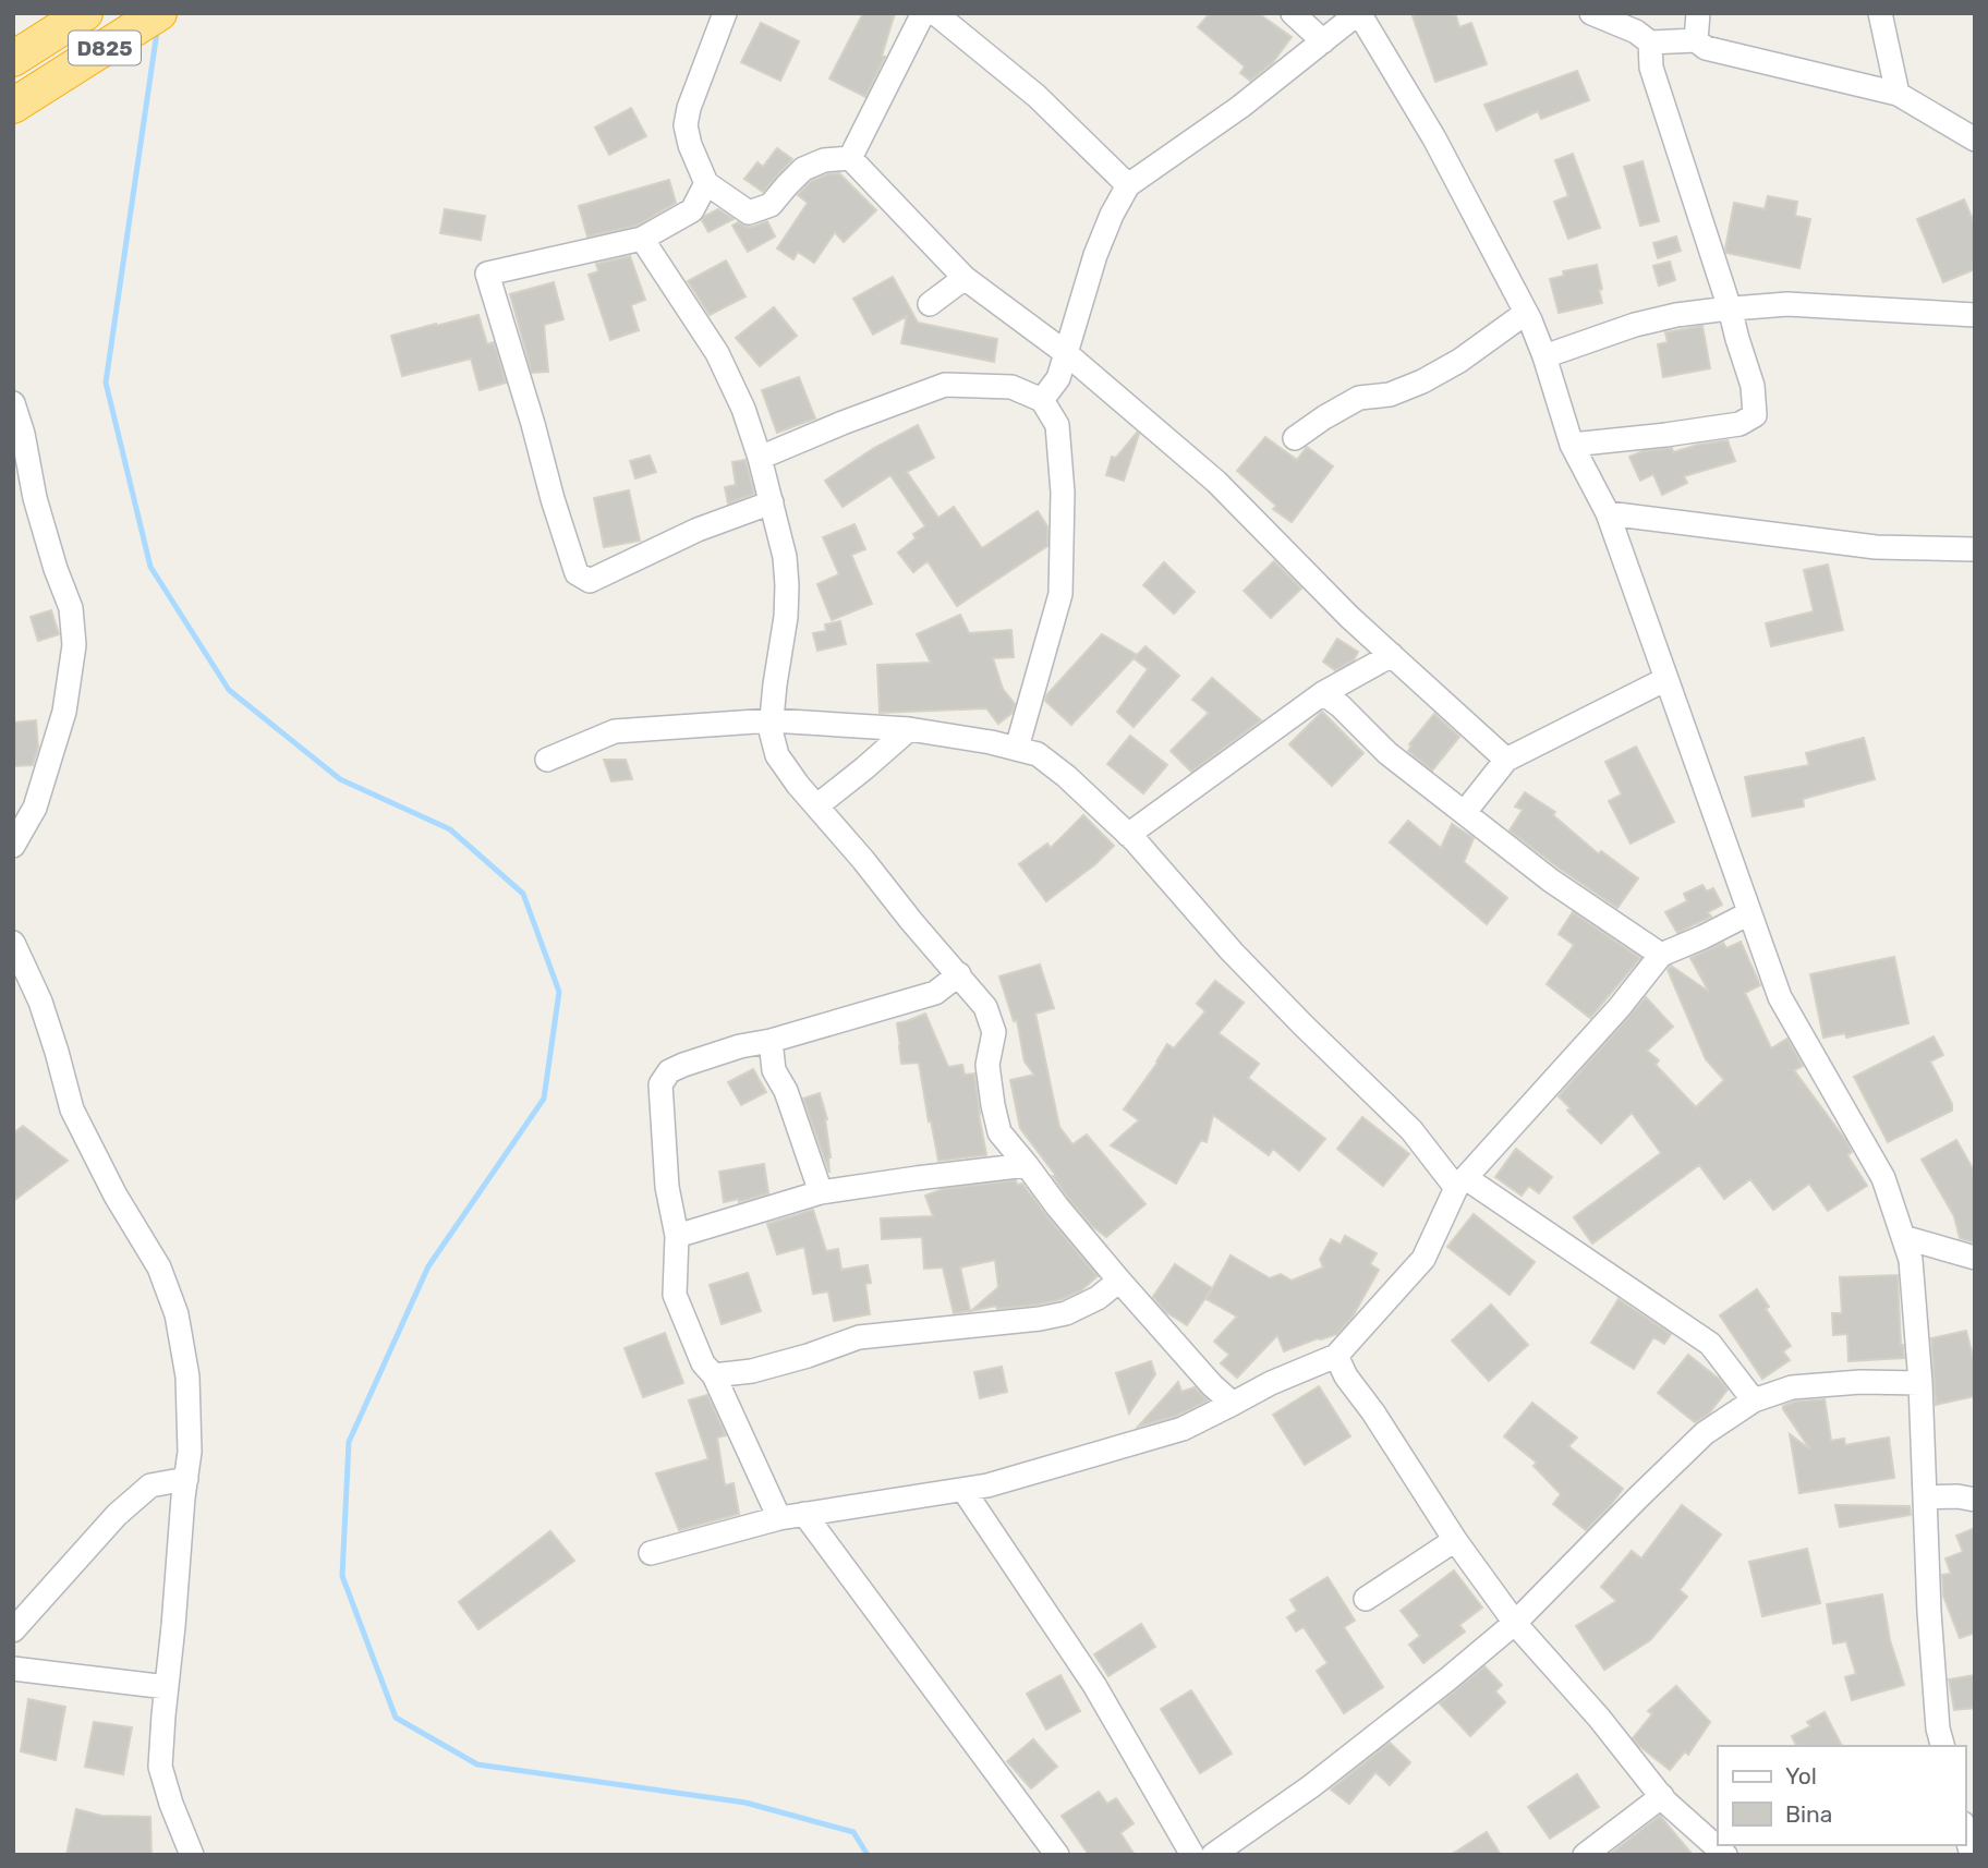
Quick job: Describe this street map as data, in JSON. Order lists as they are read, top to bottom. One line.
{"streets":{"highway":["D825"]},"legend":["Yol","Bina"]}
